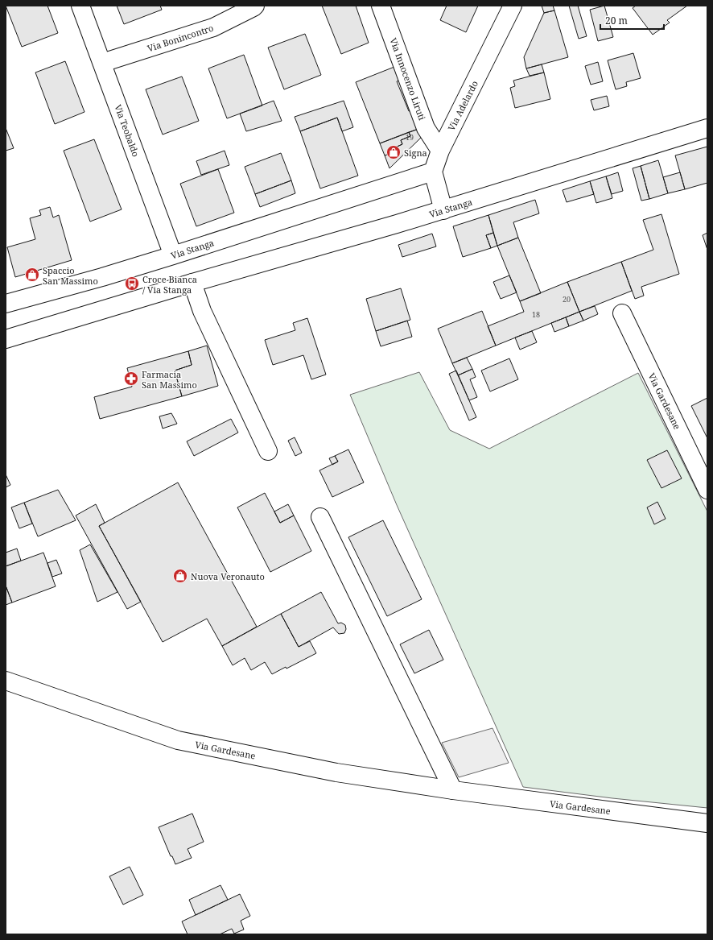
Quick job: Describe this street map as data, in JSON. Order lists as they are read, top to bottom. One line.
{"streets":{"street":["Via Bonincontro","Via Innocenzo Liruti","Via Adelardo","Via Teobaldo","Via Stanga","Via Gardesane"]},"crossings":[["Via Bonincontro","Via Teobaldo"],["Via Innocenzo Liruti","Via Adelardo"],["Via Adelardo","Via Stanga"],["Via Teobaldo","Via Stanga"]],"places":{"shop":["Signa","Spaccio San Massimo","Nuova Veronauto"],"bus stop":["Croce Bianca / Via Stanga"],"pharmacy":["Farmacia San Massimo"]},"house_numbers":["19","20","18"],"scale_bar":"20 m"}
